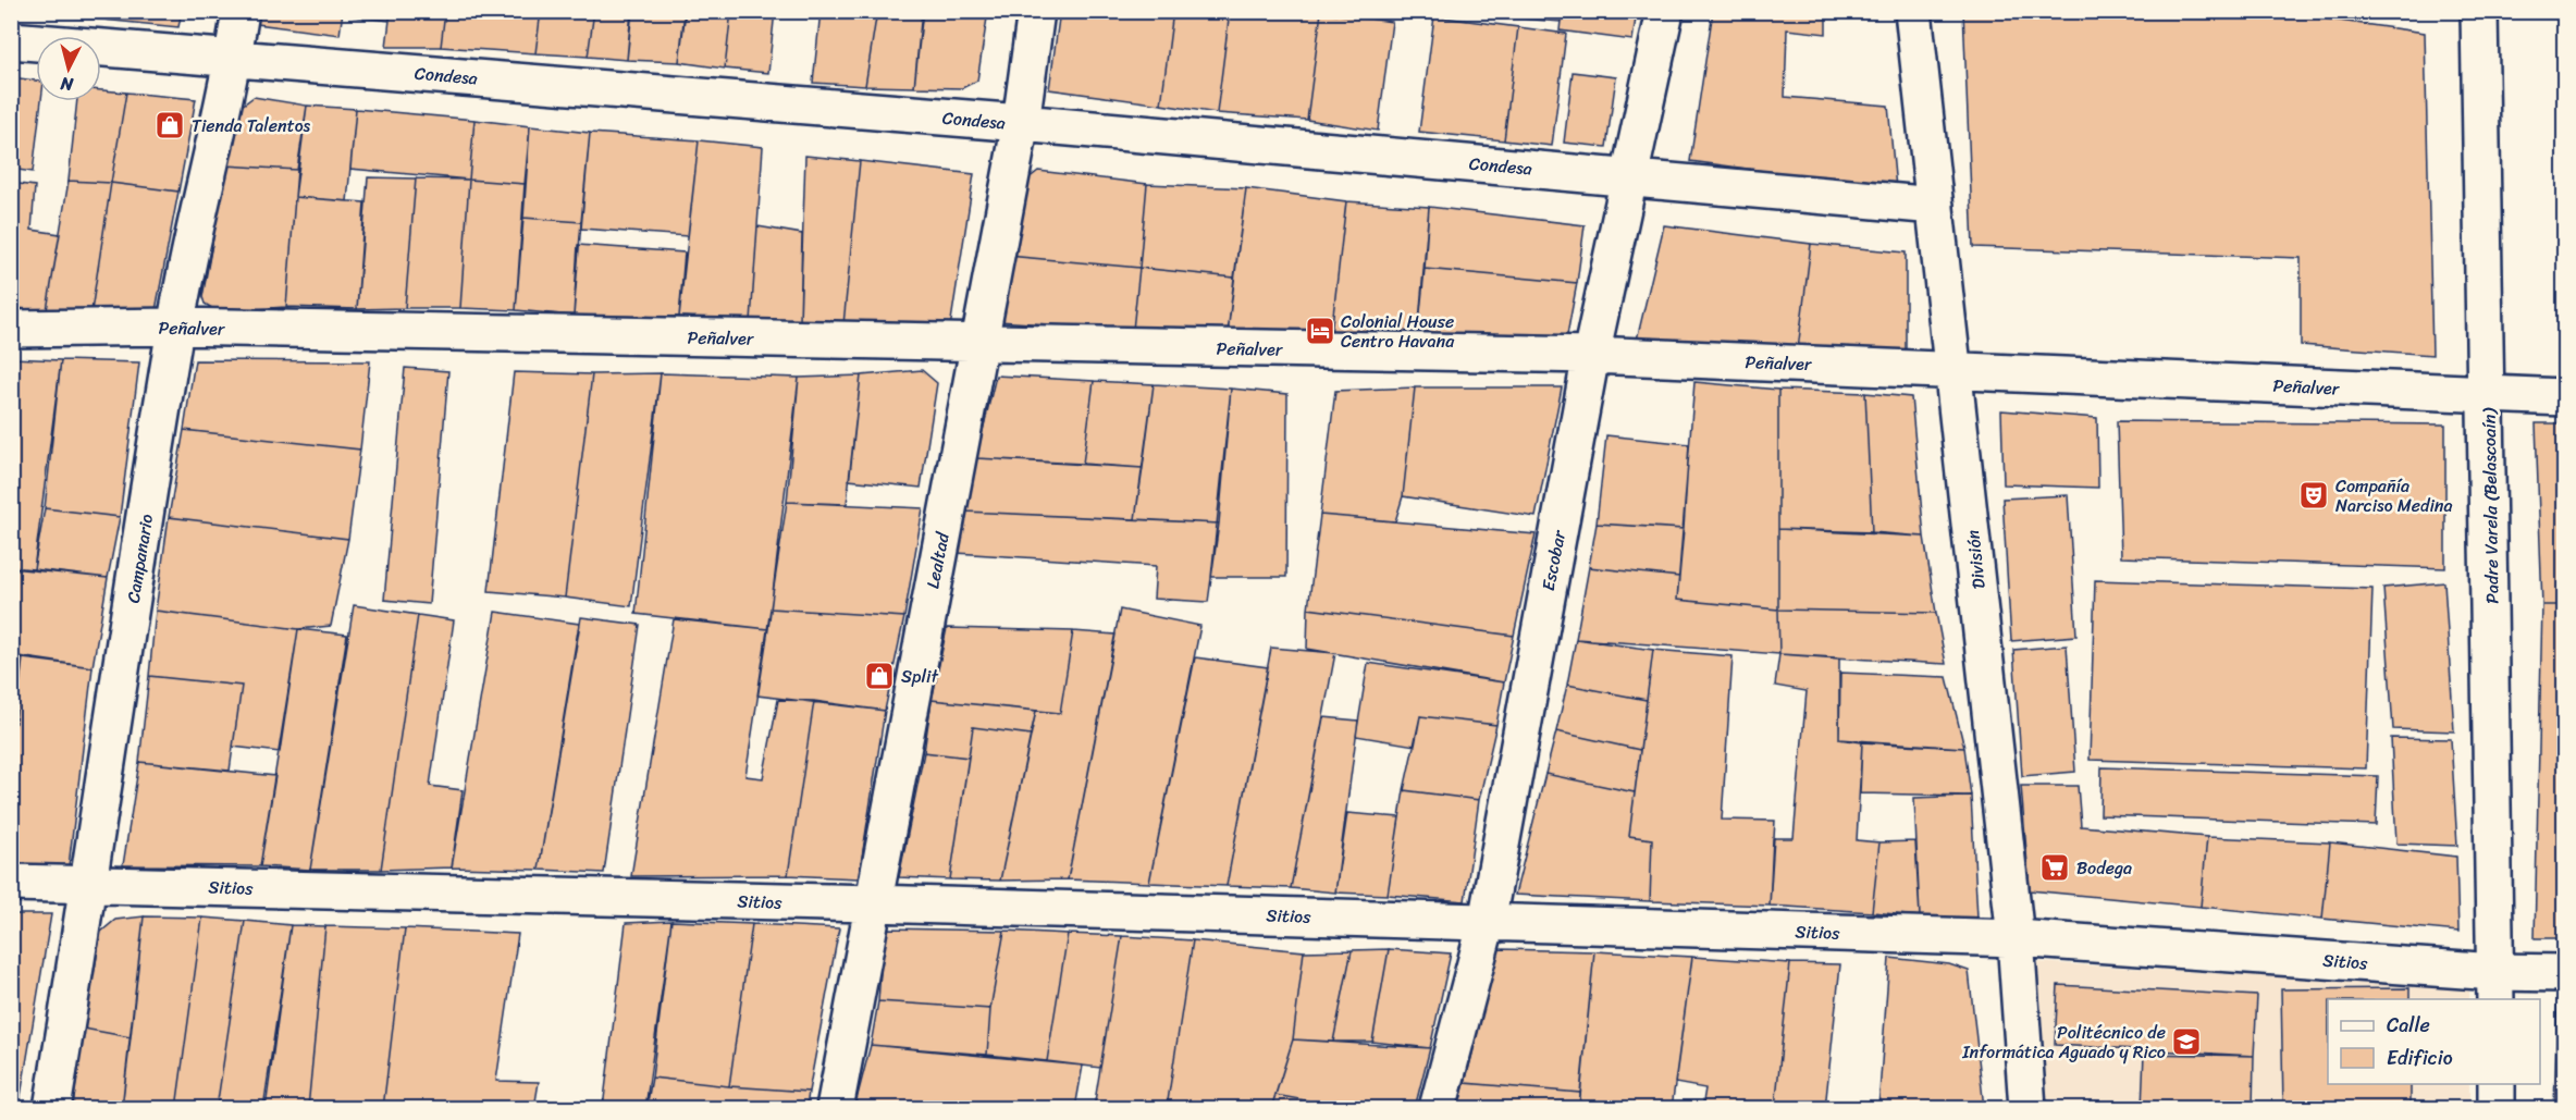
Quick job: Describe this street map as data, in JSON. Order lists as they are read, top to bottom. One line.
{"streets":{"street":["Condesa","Peñalver","Padre Varela (Belascoaín)","Campanario","División","Lealtad","Escobar","Sitios"]},"crossings":[["Condesa","Campanario"],["Condesa","División"],["Condesa","Lealtad"],["Condesa","Escobar"],["Peñalver","Padre Varela (Belascoaín)"],["Peñalver","Campanario"],["Peñalver","División"],["Peñalver","Lealtad"],["Peñalver","Escobar"],["Padre Varela (Belascoaín)","Sitios"],["Campanario","Sitios"],["División","Sitios"],["Lealtad","Sitios"],["Escobar","Sitios"]],"places":{"shop":["Tienda Talentos","Split"],"hotel":["Colonial House Centro Havana"],"theatre":["Compañía Narciso Medina"],"supermarket":["Bodega"],"school or university":["Politécnico de Informática Aguado y Rico"]},"legend":["Calle","Edificio"],"north":"bottom"}
